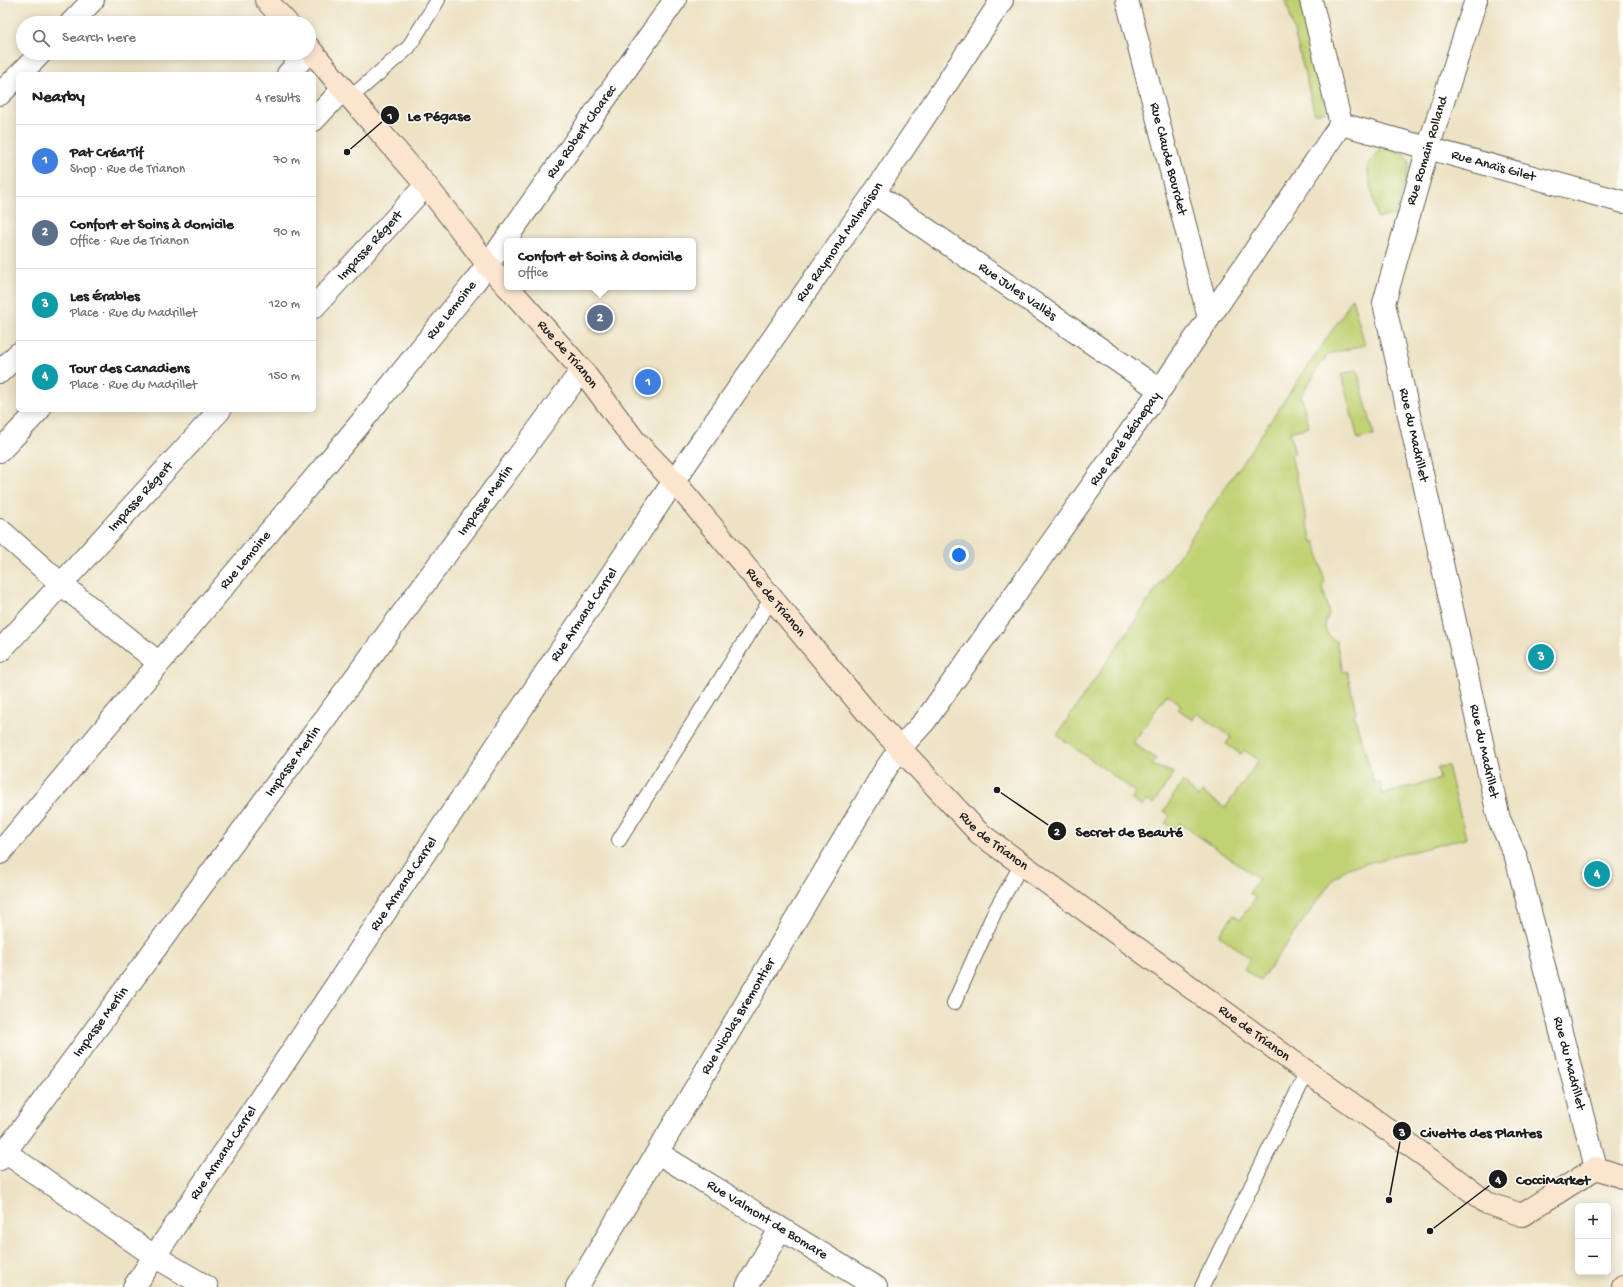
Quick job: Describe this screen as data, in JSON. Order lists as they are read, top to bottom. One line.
{"streets":{"street":["Rue Robert Cloarec","Rue Romain Rolland","Rue Claude Bourdet","Rue Anaïs Gilet","Rue Raymond Malmaison","Impasse Régert","Rue Jules Vallès","Rue Lemoine","Rue de Trianon","Rue du Madrillet","Rue René Béchepay","Impasse Merlin","Rue Armand Carrel","Rue Nicolas Bremontier","Rue Valmont de Bomare"]},"crossings":[["Rue Robert Cloarec","Rue Lemoine"],["Rue Robert Cloarec","Rue de Trianon"],["Rue Romain Rolland","Rue Anaïs Gilet"],["Rue Romain Rolland","Rue du Madrillet"],["Rue Claude Bourdet","Rue René Béchepay"],["Rue Anaïs Gilet","Rue René Béchepay"],["Rue Raymond Malmaison","Rue Jules Vallès"],["Rue Raymond Malmaison","Rue de Trianon"],["Rue Raymond Malmaison","Rue Armand Carrel"],["Impasse Régert","Rue de Trianon"],["Rue Jules Vallès","Rue René Béchepay"],["Rue Lemoine","Rue de Trianon"],["Rue de Trianon","Rue du Madrillet"],["Rue de Trianon","Rue René Béchepay"],["Rue de Trianon","Impasse Merlin"],["Rue de Trianon","Rue Armand Carrel"],["Rue de Trianon","Rue Nicolas Bremontier"],["Rue René Béchepay","Rue Nicolas Bremontier"],["Impasse Merlin","Rue Armand Carrel"],["Rue Nicolas Bremontier","Rue Valmont de Bomare"]],"places":["Le Pégase","Secret de Beauté","Civette des Plantes","CocciMarket"],"page":{"search":"Search here","heading":["Nearby","4 results"],"list":[{"mark":"1","name":"Pat Créa'Tif","note":"Shop · Rue de Trianon","value":"70 m"},{"mark":"2","name":"Confort et Soins à domicile","note":"Office · Rue de Trianon","value":"90 m"},{"mark":"3","name":"Les Érables","note":"Place · Rue du Madrillet","value":"120 m"},{"mark":"4","name":"Tour des Canadiens","note":"Place · Rue du Madrillet","value":"150 m"}],"popup":["Confort et Soins à domicile","Office"],"pins":["2","1","3","4"],"map_buttons":["+","−"]}}
